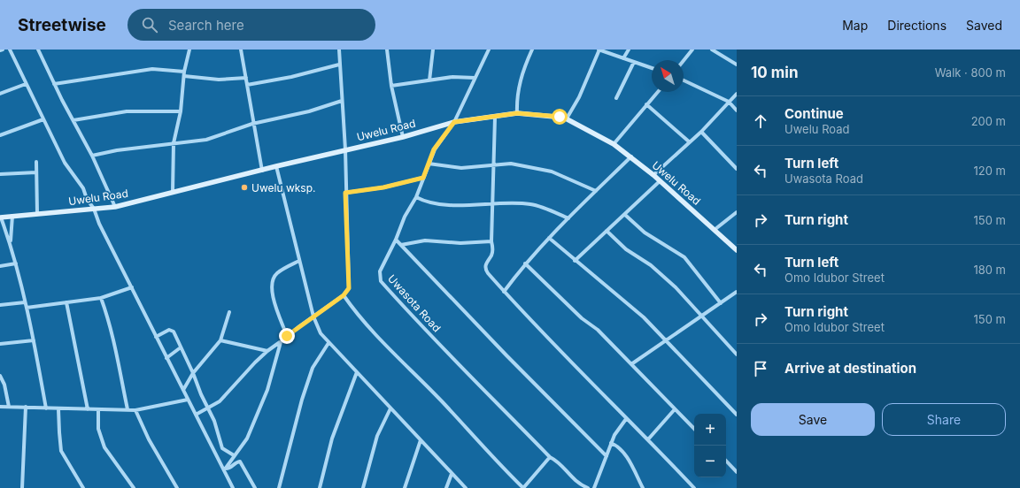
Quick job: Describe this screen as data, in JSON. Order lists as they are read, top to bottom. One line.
{"streets":{"street":["Uwelu Road","Uwasota Road"]},"crossings":[["Uwelu Road","Uwasota Road"]],"places":["Uwelu wksp."],"north":"top left","page":{"header":"Streetwise","search":"Search here","nav":["Map","Directions","Saved"],"heading":["10 min","Walk · 800 m"],"list":[["Continue","Uwelu Road","200 m"],["Turn left","Uwasota Road","120 m"],["Turn right","150 m"],["Turn left","Omo Idubor Street","180 m"],["Turn right","Omo Idubor Street","150 m"],"Arrive at destination"],"buttons":["Save","Share"],"map_buttons":["+","−"]}}
